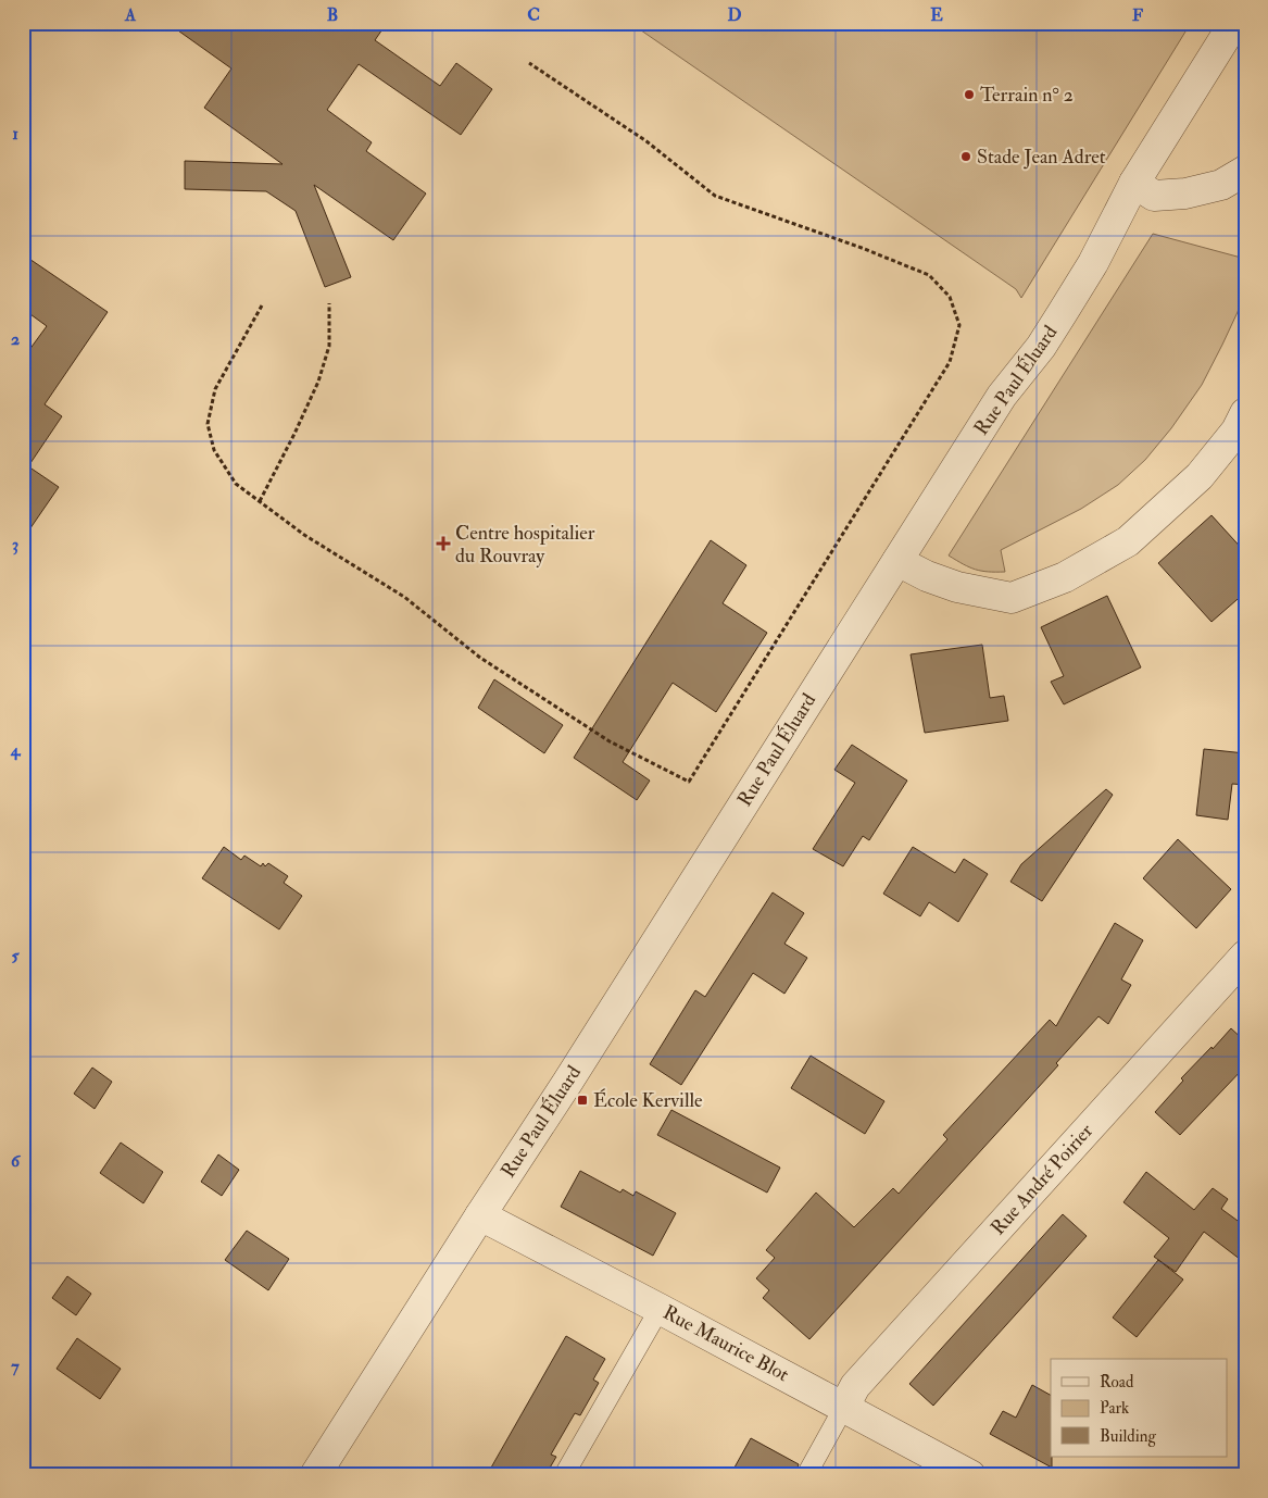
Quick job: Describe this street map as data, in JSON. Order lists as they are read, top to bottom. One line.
{"streets":{"street":["Rue Paul Éluard","Rue André Poirier","Rue Maurice Blot"]},"crossings":[["Rue Paul Éluard","Rue Maurice Blot"],["Rue André Poirier","Rue Maurice Blot"]],"places":{"other":["Terrain n° 2","Stade Jean Adret"],"health":["Centre hospitalier du Rouvray"],"transit":["École Kerville"]},"legend":["Road","Park","Building"],"grid":{"columns":["A","B","C","D","E","F"],"rows":["1","2","3","4","5","6","7"]}}
